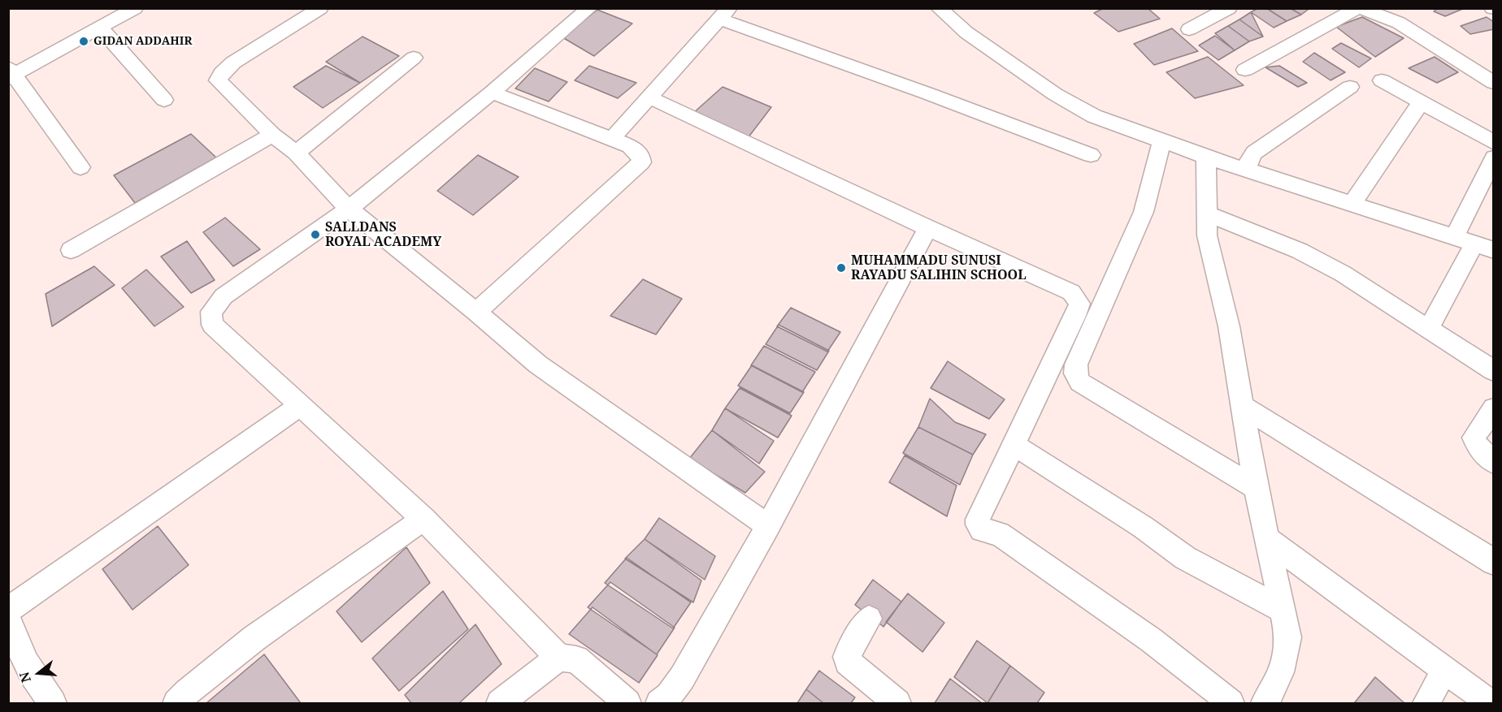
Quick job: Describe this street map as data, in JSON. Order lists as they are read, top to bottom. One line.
{"places":["GIDAN ADDAHIR","SALLDANS ROYAL ACADEMY","MUHAMMADU SUNUSI RAYADU SALIHIN SCHOOL"],"north":"left"}
